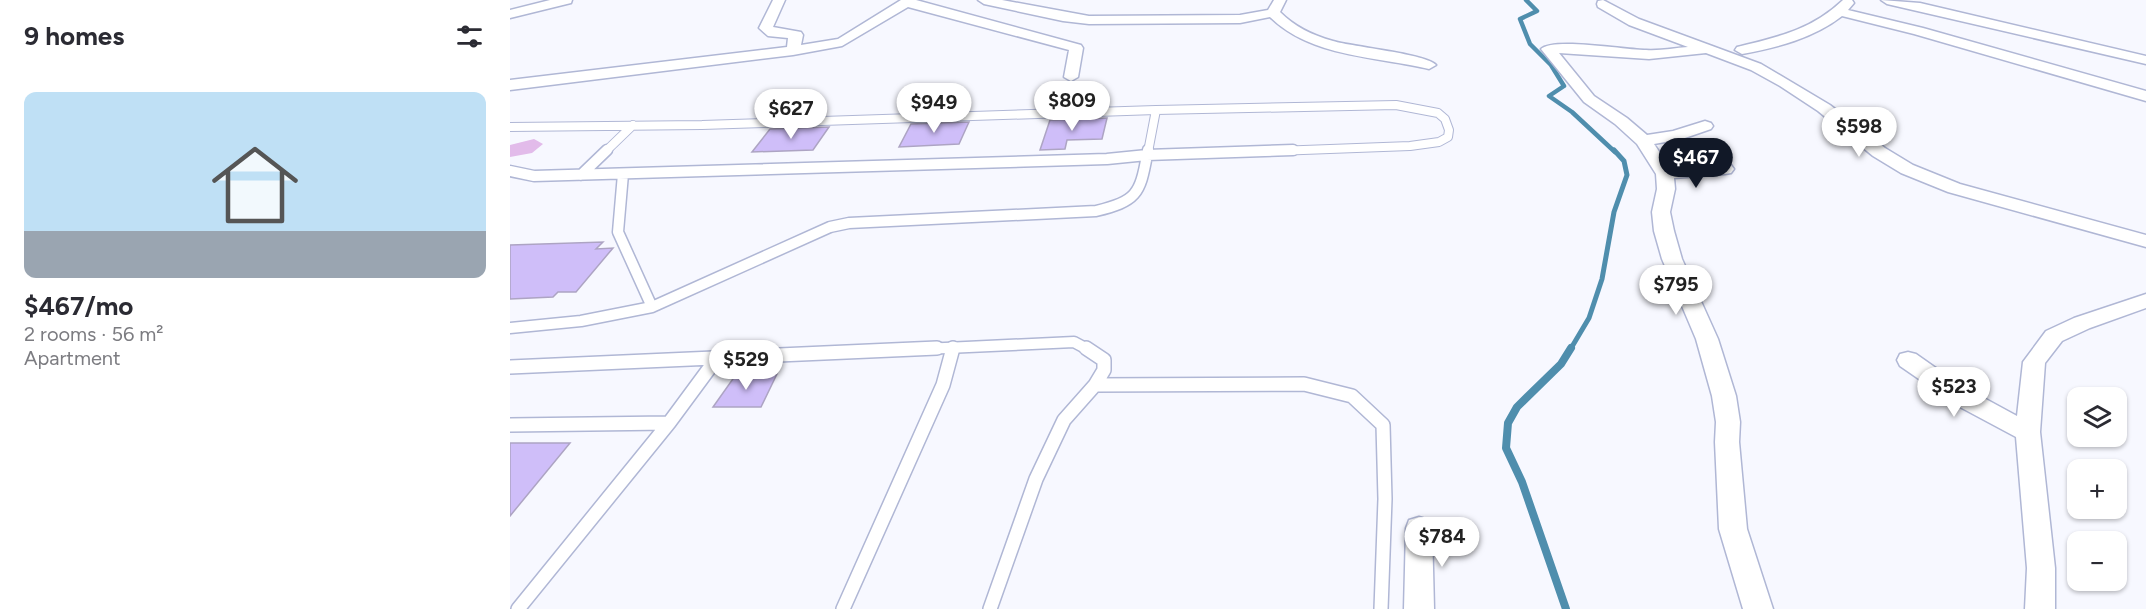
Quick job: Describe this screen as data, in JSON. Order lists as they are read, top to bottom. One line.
{"page":{"heading":"9 homes","list":[{"name":"$467/mo","note":"2 rooms · 56 m² · Apartment"}],"price":["$809","$949","$627","$598","$467","$795","$529","$523","$784"],"map_buttons":["+","−"]}}
